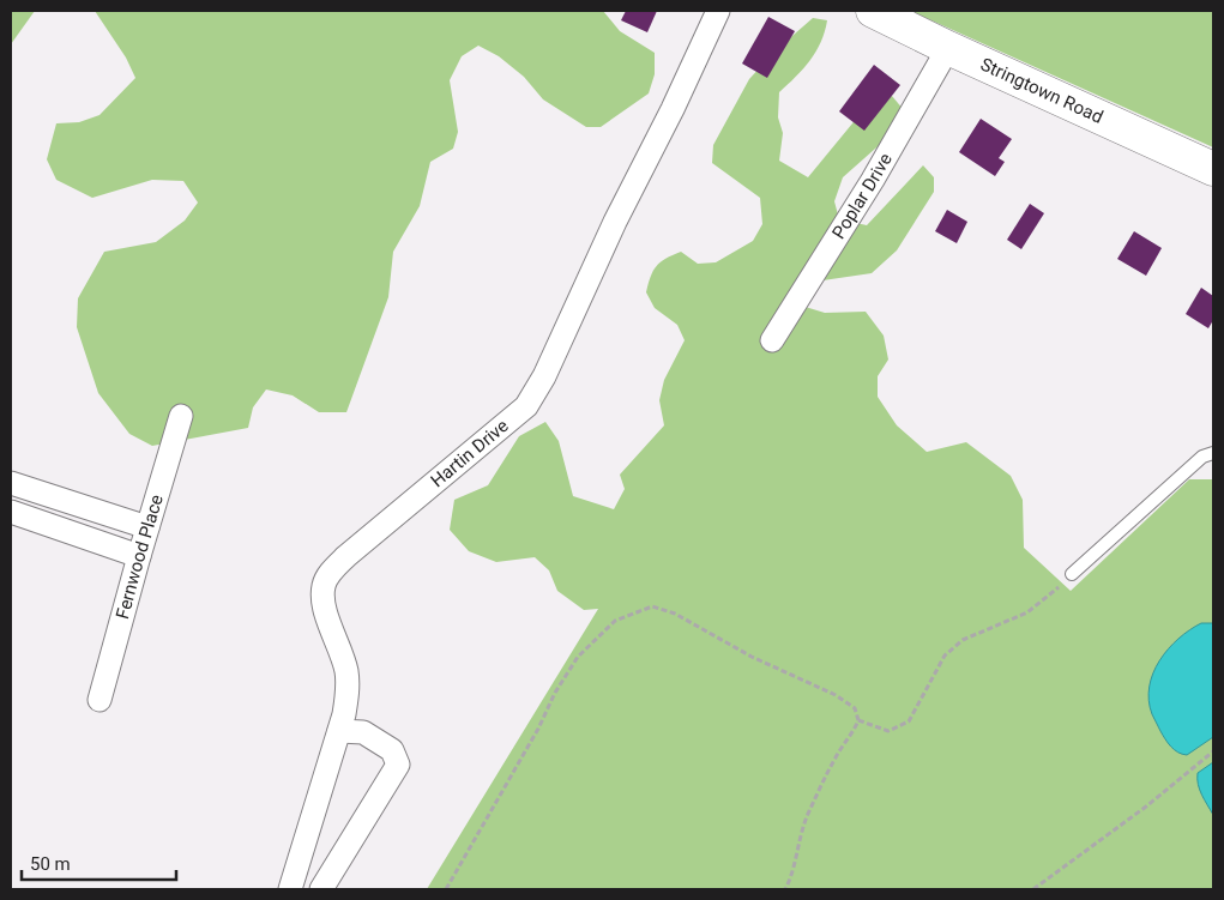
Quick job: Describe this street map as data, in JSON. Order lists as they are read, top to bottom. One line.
{"streets":{"main road":["Stringtown Road"],"street":["Poplar Drive","Hartin Drive","Fernwood Place"]},"crossings":[["Stringtown Road","Poplar Drive"]],"scale_bar":"50 m"}
